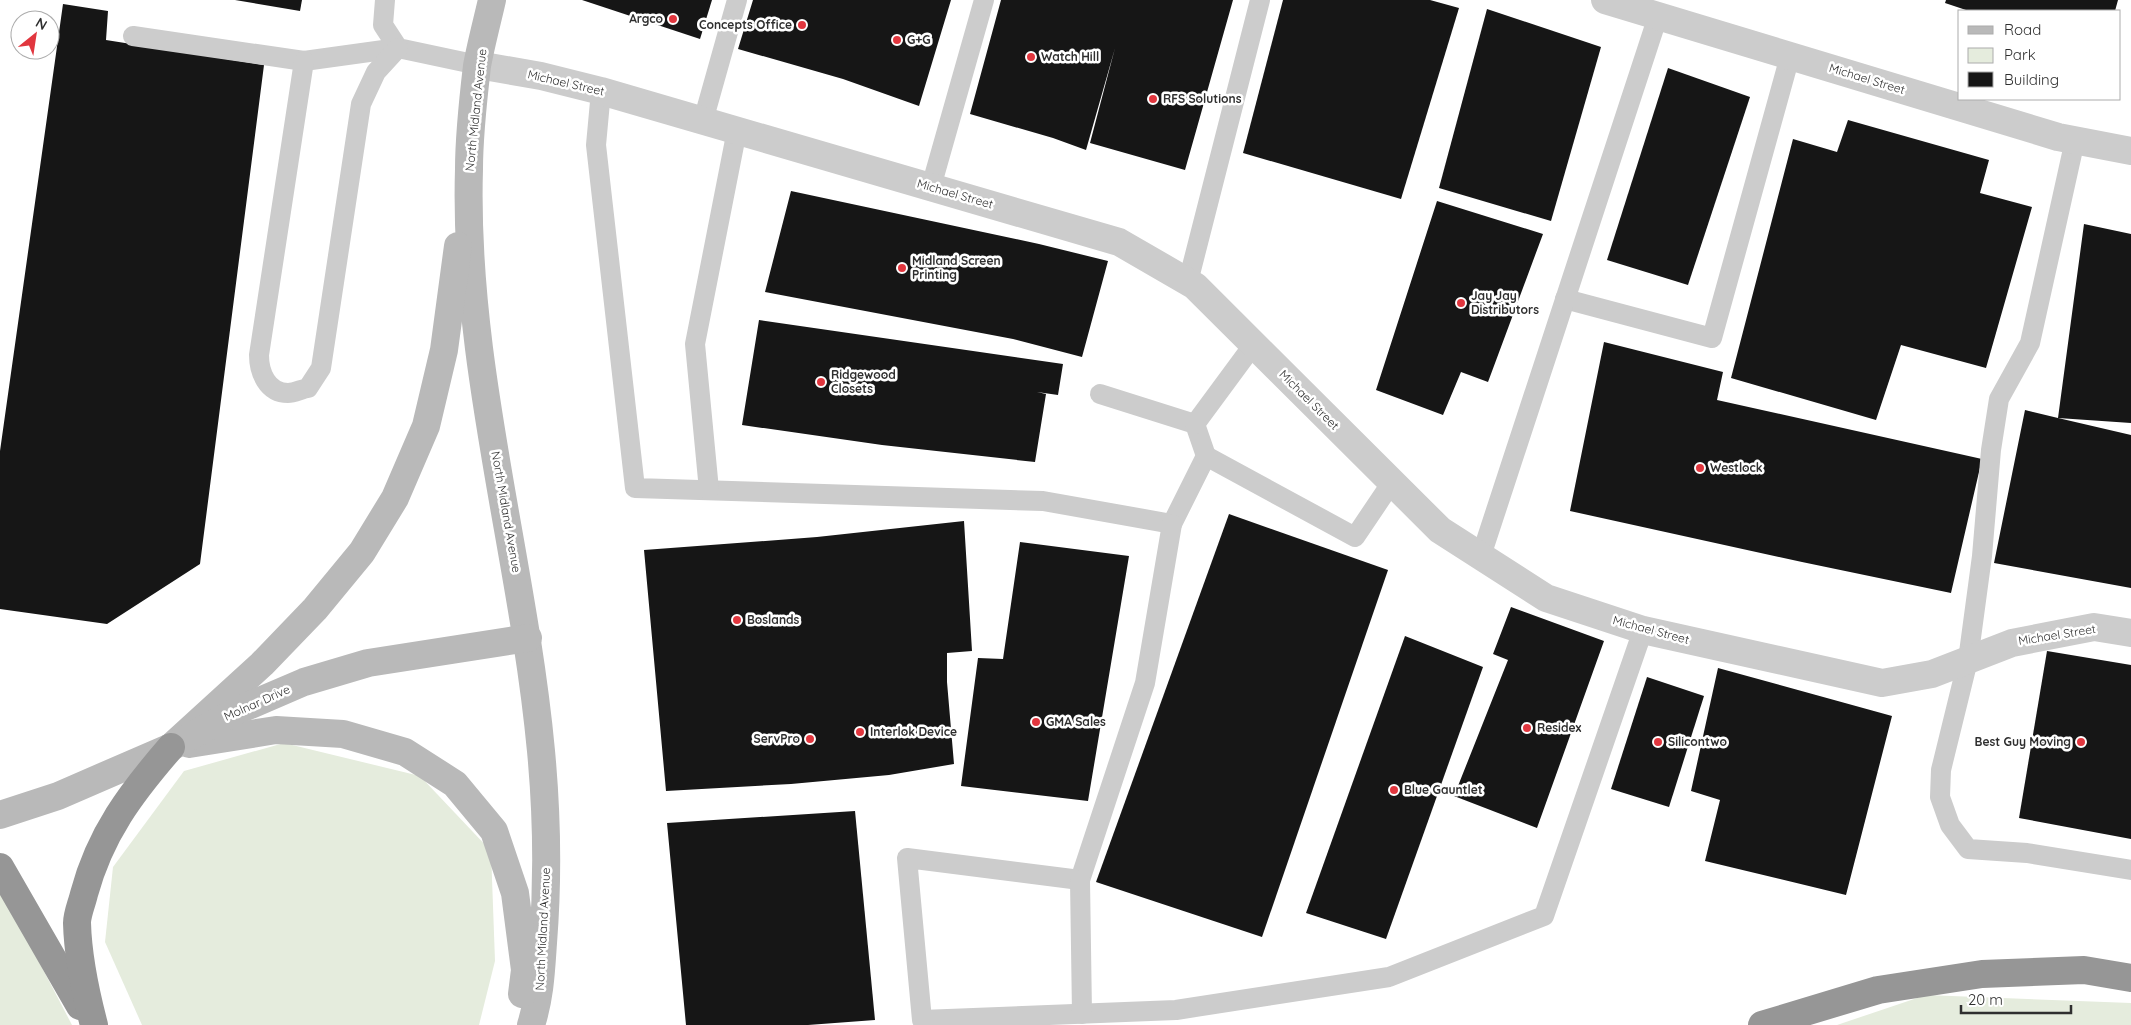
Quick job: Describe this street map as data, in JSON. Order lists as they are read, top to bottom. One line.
{"streets":{"street":["Michael Street","North Midland Avenue","Molnar Drive"]},"crossings":[["Michael Street","North Midland Avenue"],["North Midland Avenue","Molnar Drive"]],"places":["Argco","Concepts Office","G+G","Watch Hill","RFS Solutions","Midland Screen Printing","Jay Jay Distributors","Ridgewood Closets","Westlock","Boslands","GMA Sales","Residex","Interlok Device","ServPro","Silicontwo","Best Guy Moving","Blue Gauntlet"],"legend":["Road","Park","Building"],"scale_bar":"20 m","north":"top right"}
